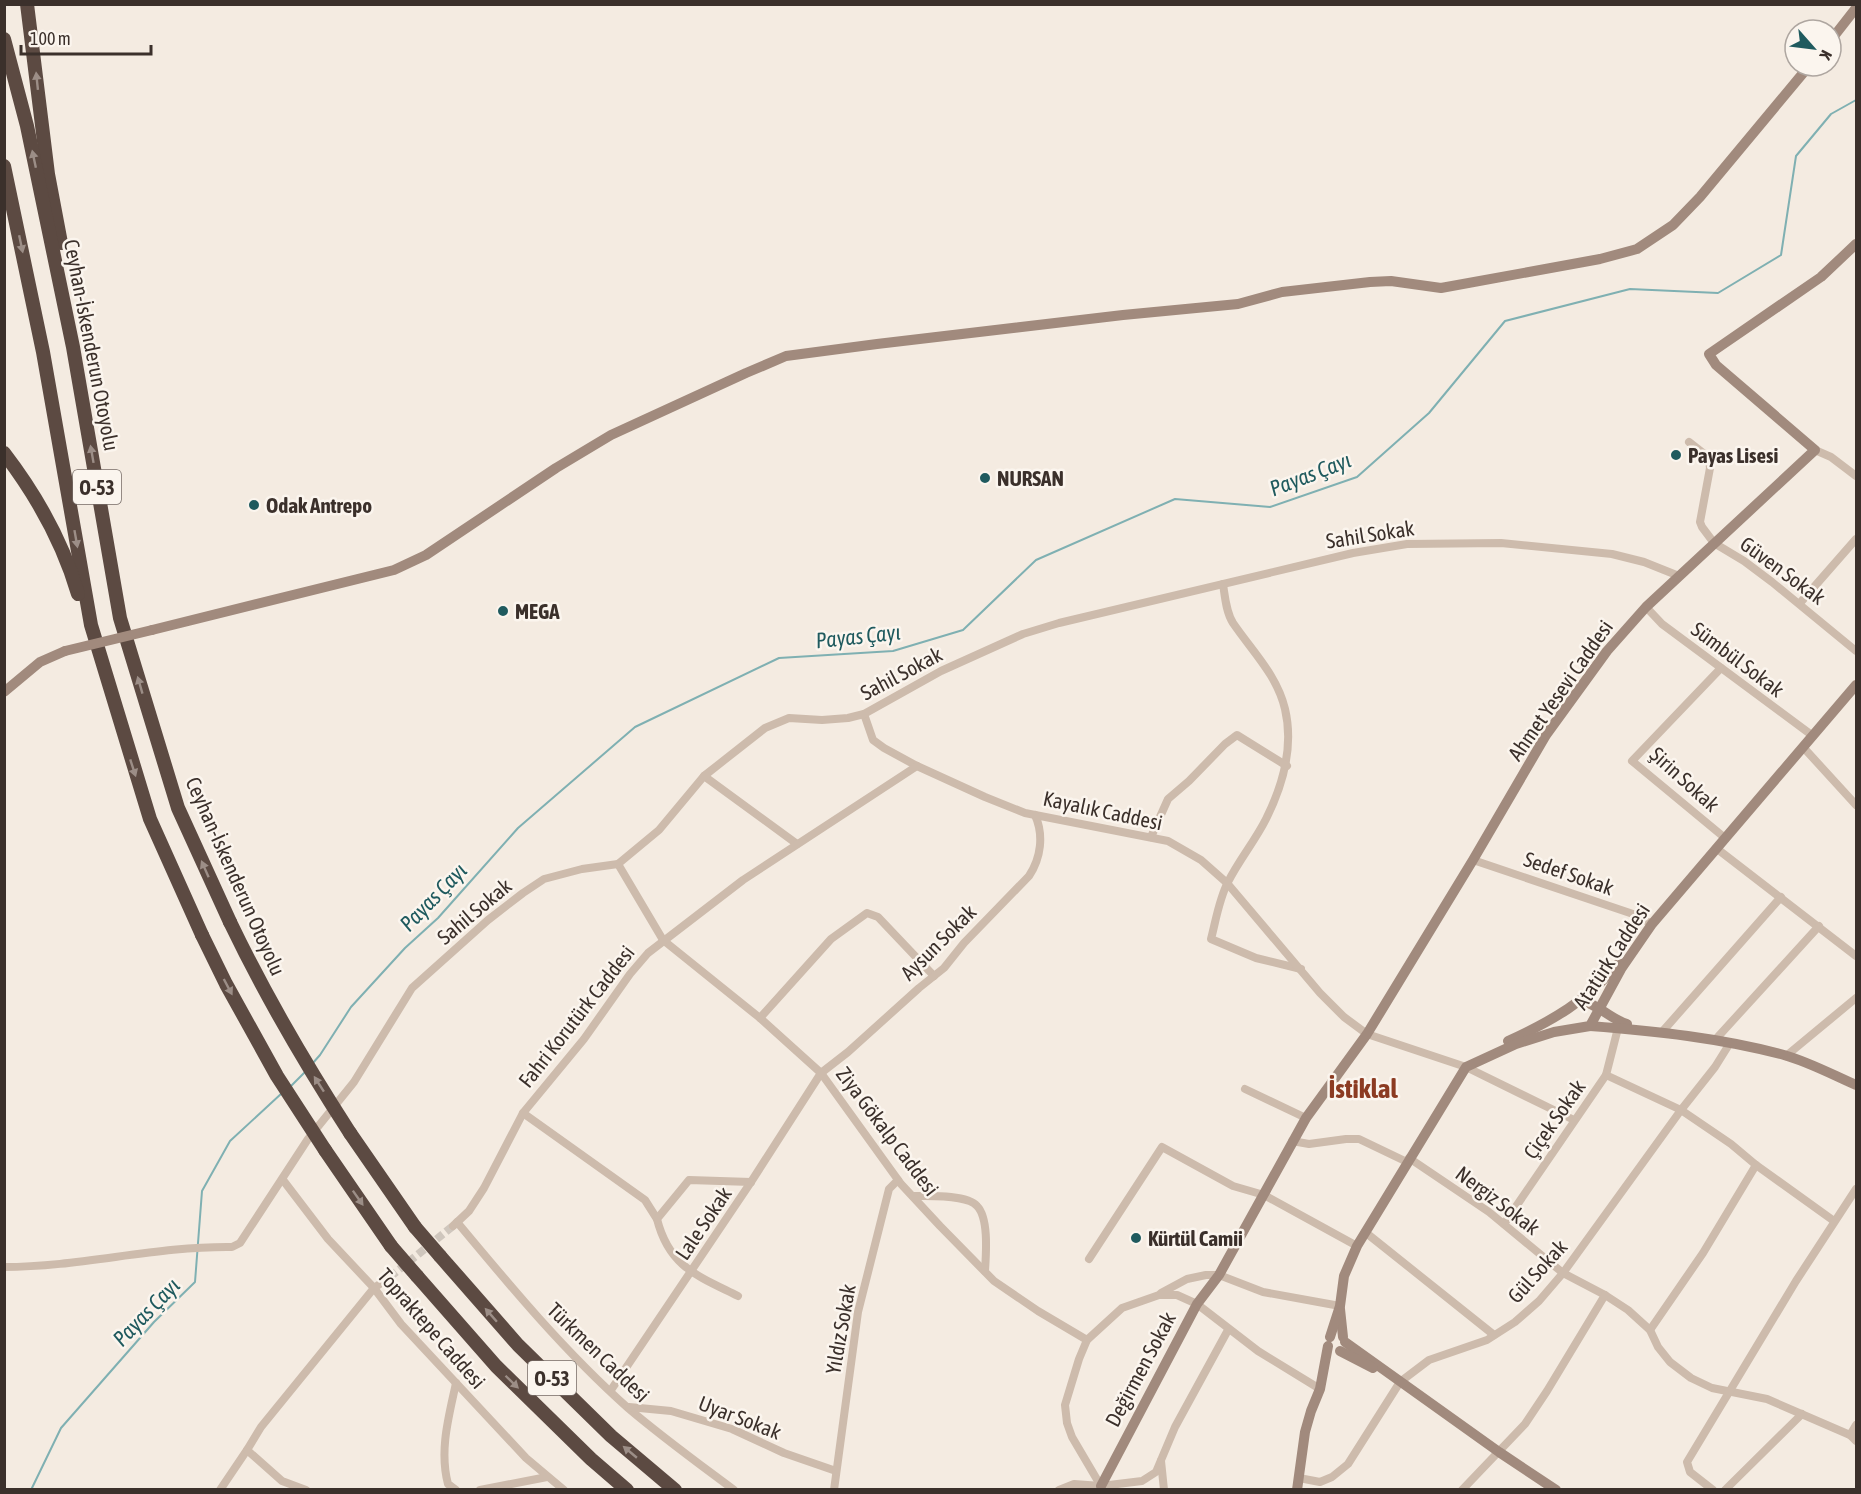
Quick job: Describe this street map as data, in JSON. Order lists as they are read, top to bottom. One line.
{"streets":{"highway":["Ceyhan-İskenderun Otoyolu","O-53"],"street":["Sahil Sokak","Güven Sokak","Sümbül Sokak","Ahmet Yesevi Caddesi","Şirin Sokak","Kayalık Caddesi","Sedef Sokak","Aysun Sokak","Atatürk Caddesi","Fahri Korutürk Caddesi","Çiçek Sokak","Ziya Gökalp Caddesi","Nergiz Sokak","Lale Sokak","Gül Sokak","Topraktepe Caddesi","Yıldız Sokak","Türkmen Caddesi","Değirmen Sokak","Uyar Sokak"]},"crossings":[["Sahil Sokak","Ahmet Yesevi Caddesi"],["Sahil Sokak","Kayalık Caddesi"],["Sahil Sokak","Topraktepe Caddesi"],["Güven Sokak","Ahmet Yesevi Caddesi"],["Sümbül Sokak","Ahmet Yesevi Caddesi"],["Sümbül Sokak","Şirin Sokak"],["Sümbül Sokak","Atatürk Caddesi"],["Ahmet Yesevi Caddesi","Kayalık Caddesi"],["Ahmet Yesevi Caddesi","Sedef Sokak"],["Ahmet Yesevi Caddesi","Nergiz Sokak"],["Ahmet Yesevi Caddesi","Değirmen Sokak"],["Şirin Sokak","Atatürk Caddesi"],["Kayalık Caddesi","Aysun Sokak"],["Kayalık Caddesi","Atatürk Caddesi"],["Kayalık Caddesi","Fahri Korutürk Caddesi"],["Kayalık Caddesi","Çiçek Sokak"],["Sedef Sokak","Atatürk Caddesi"],["Aysun Sokak","Ziya Gökalp Caddesi"],["Aysun Sokak","Lale Sokak"],["Fahri Korutürk Caddesi","Ziya Gökalp Caddesi"],["Fahri Korutürk Caddesi","Türkmen Caddesi"],["Çiçek Sokak","Nergiz Sokak"],["Ziya Gökalp Caddesi","Lale Sokak"],["Ziya Gökalp Caddesi","Yıldız Sokak"],["Nergiz Sokak","Gül Sokak"],["Lale Sokak","Türkmen Caddesi"],["Yıldız Sokak","Uyar Sokak"],["Türkmen Caddesi","Uyar Sokak"]],"districts":["İstiklal"],"water":["Payas Çayı"],"places":["Payas Lisesi","NURSAN","Odak Antrepo","MEGA","Kürtül Camii"],"scale_bar":"100 m","north":"bottom right"}
